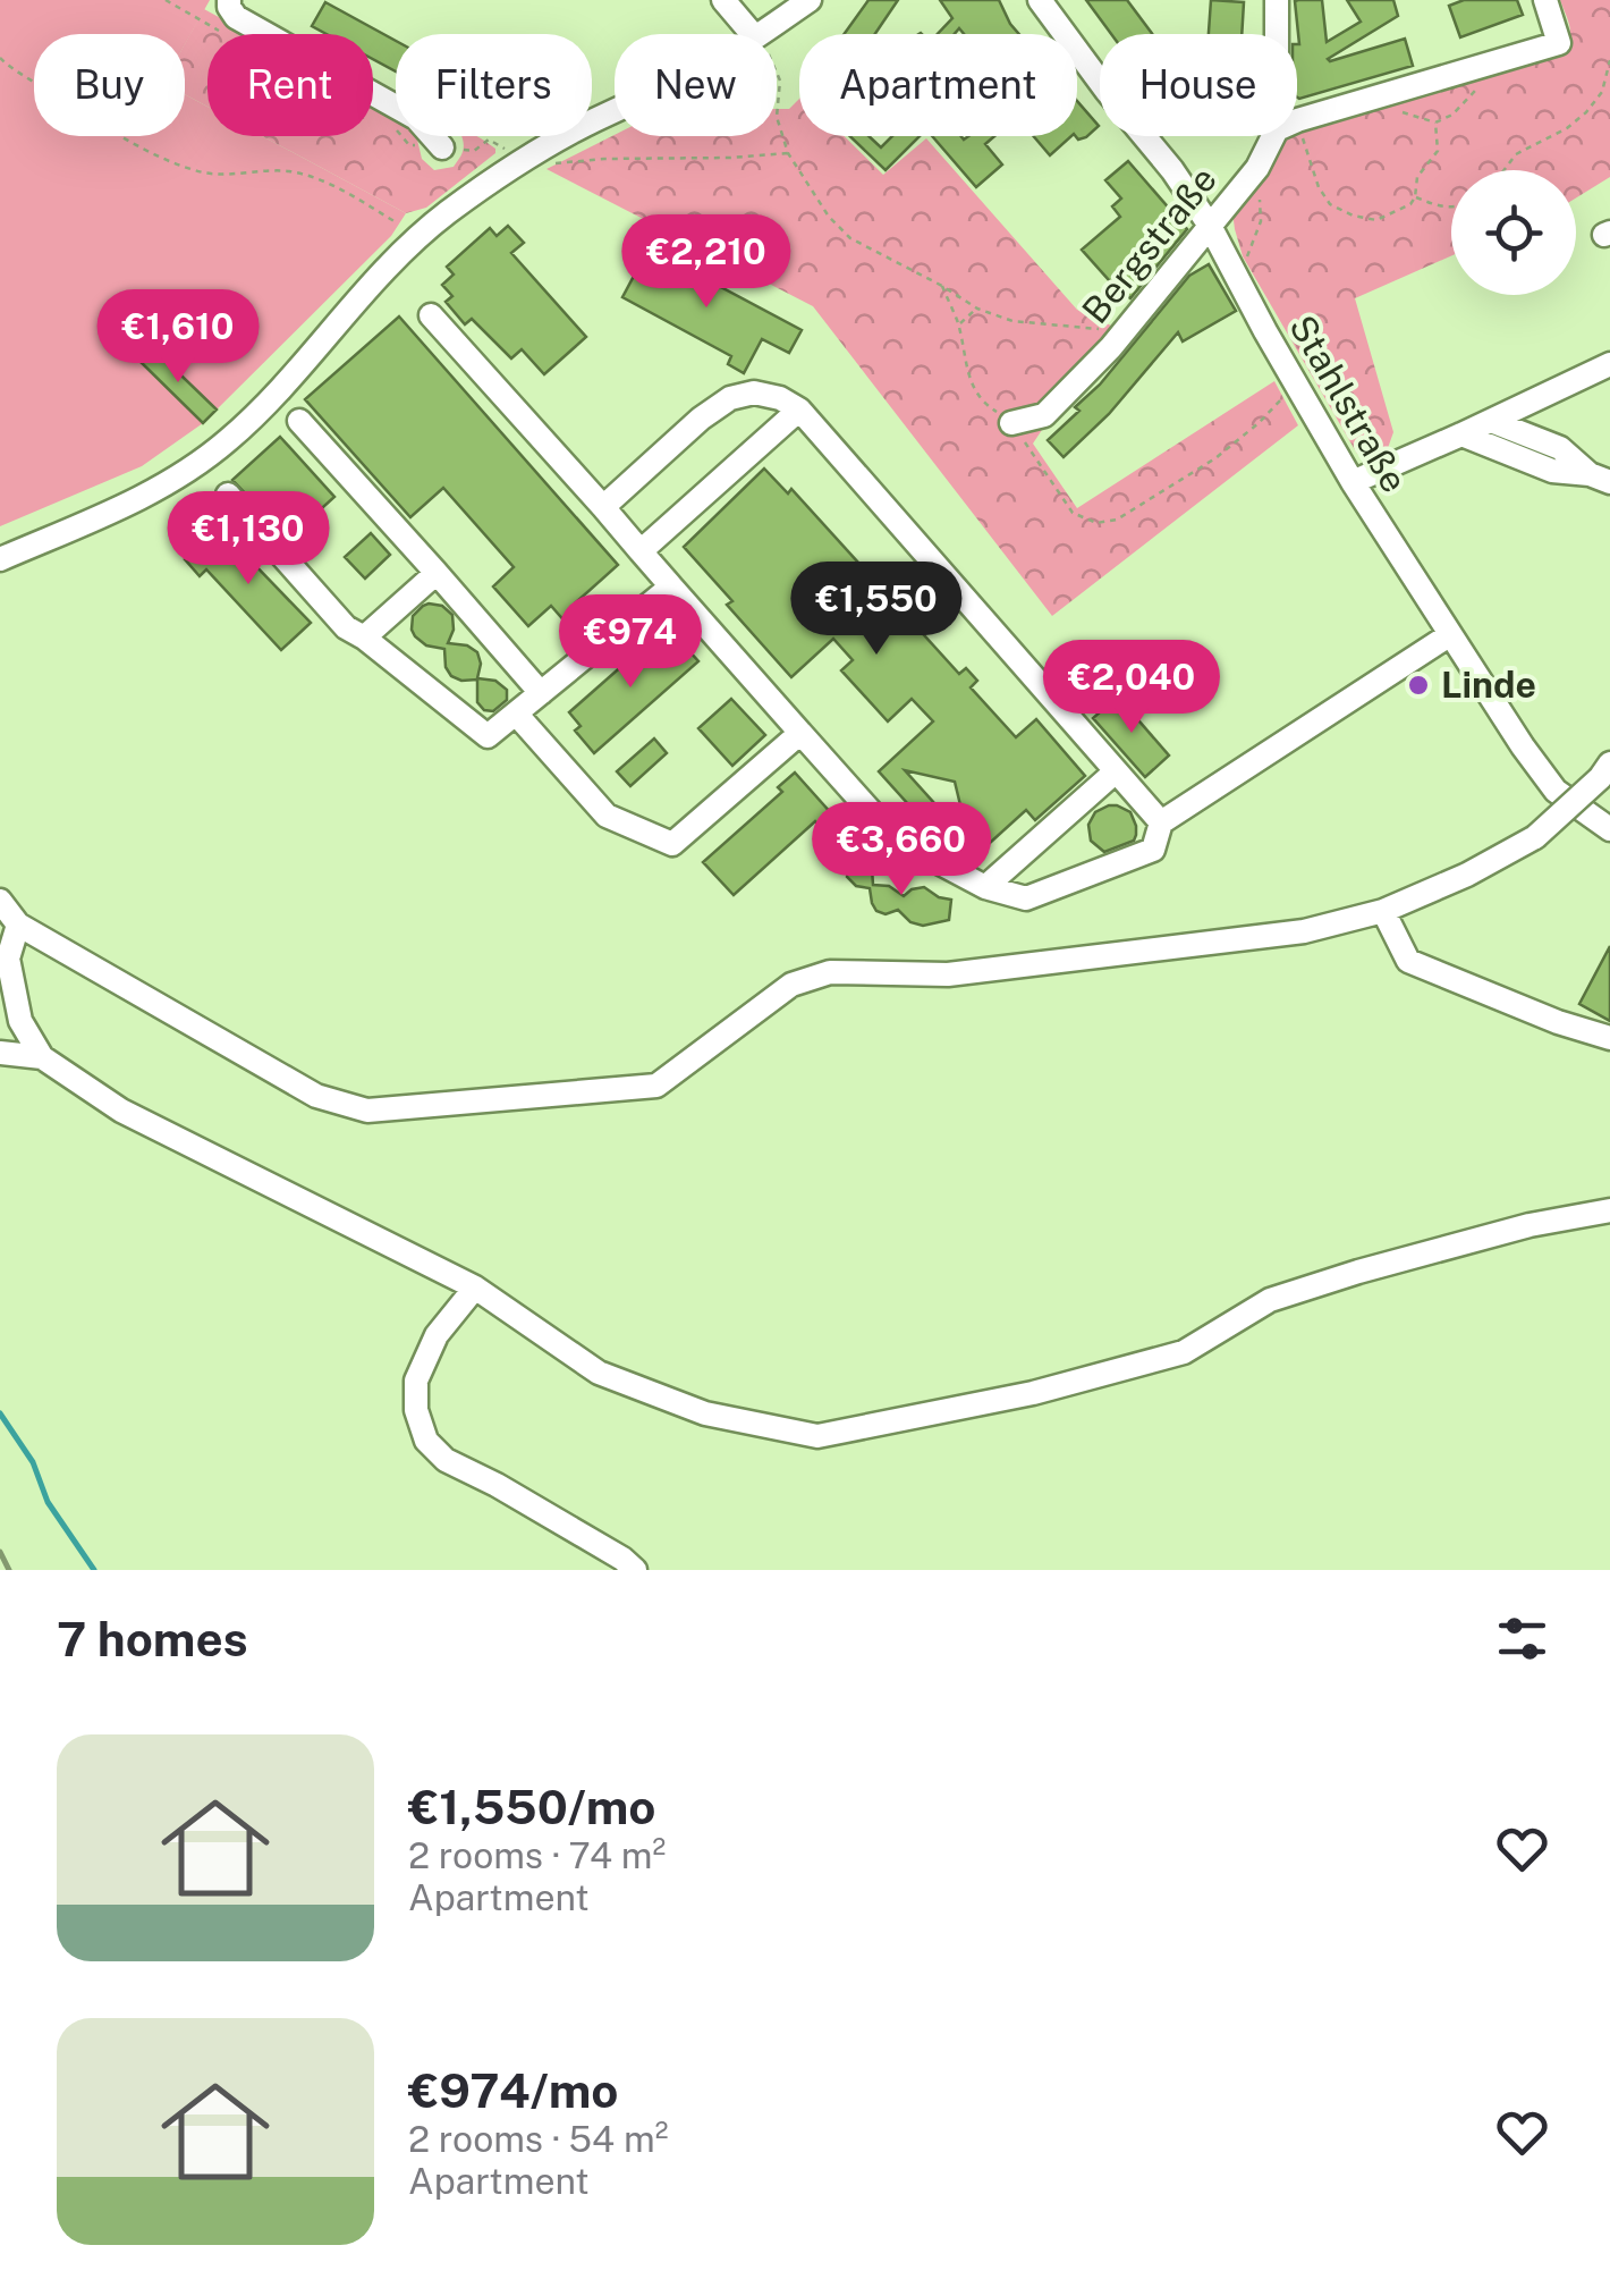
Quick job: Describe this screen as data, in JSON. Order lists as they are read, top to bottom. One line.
{"streets":{"street":["Bergstraße","Stahlstraße"]},"crossings":[["Bergstraße","Stahlstraße"]],"places":["Linde"],"page":{"chip":["Buy","Rent","Filters","New","Apartment","House"],"price":["€2,210","€1,610","€1,130","€1,550","€974","€2,040","€3,660"],"heading":"7 homes","list":[{"name":"€1,550/mo","note":"2 rooms · 74 m² · Apartment"},{"name":"€974/mo","note":"2 rooms · 54 m² · Apartment"}]}}
